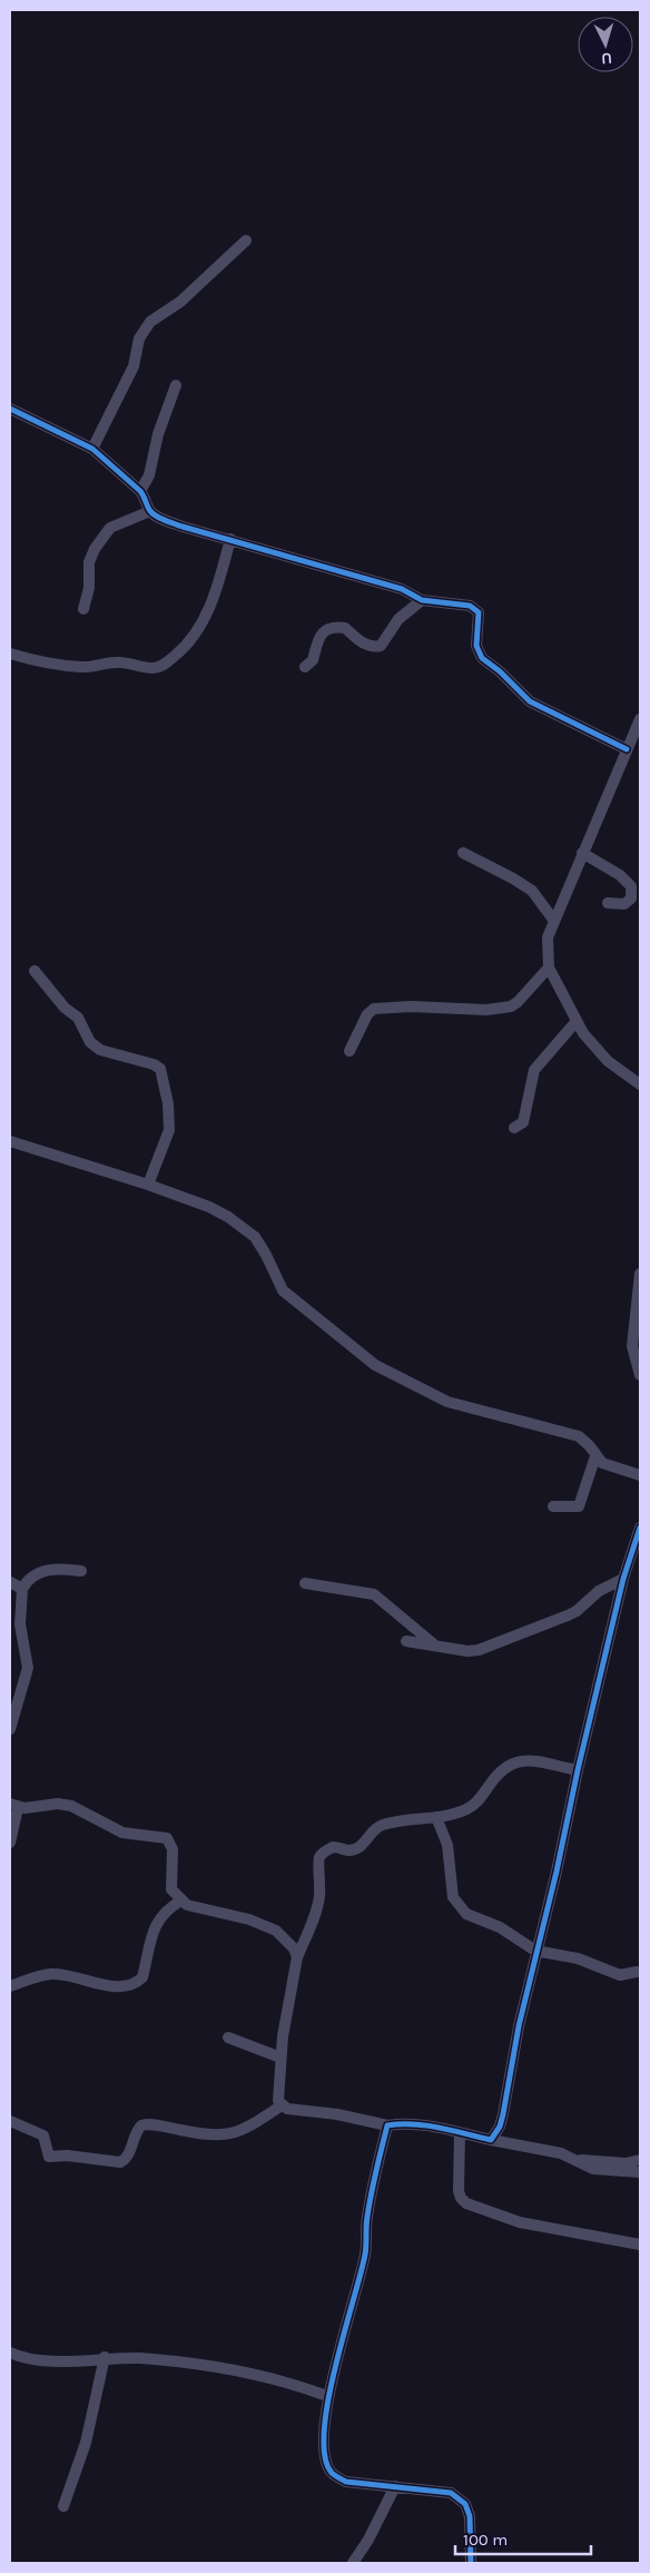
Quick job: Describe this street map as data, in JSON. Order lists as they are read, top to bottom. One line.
{"scale_bar":"100 m","north":"bottom"}
